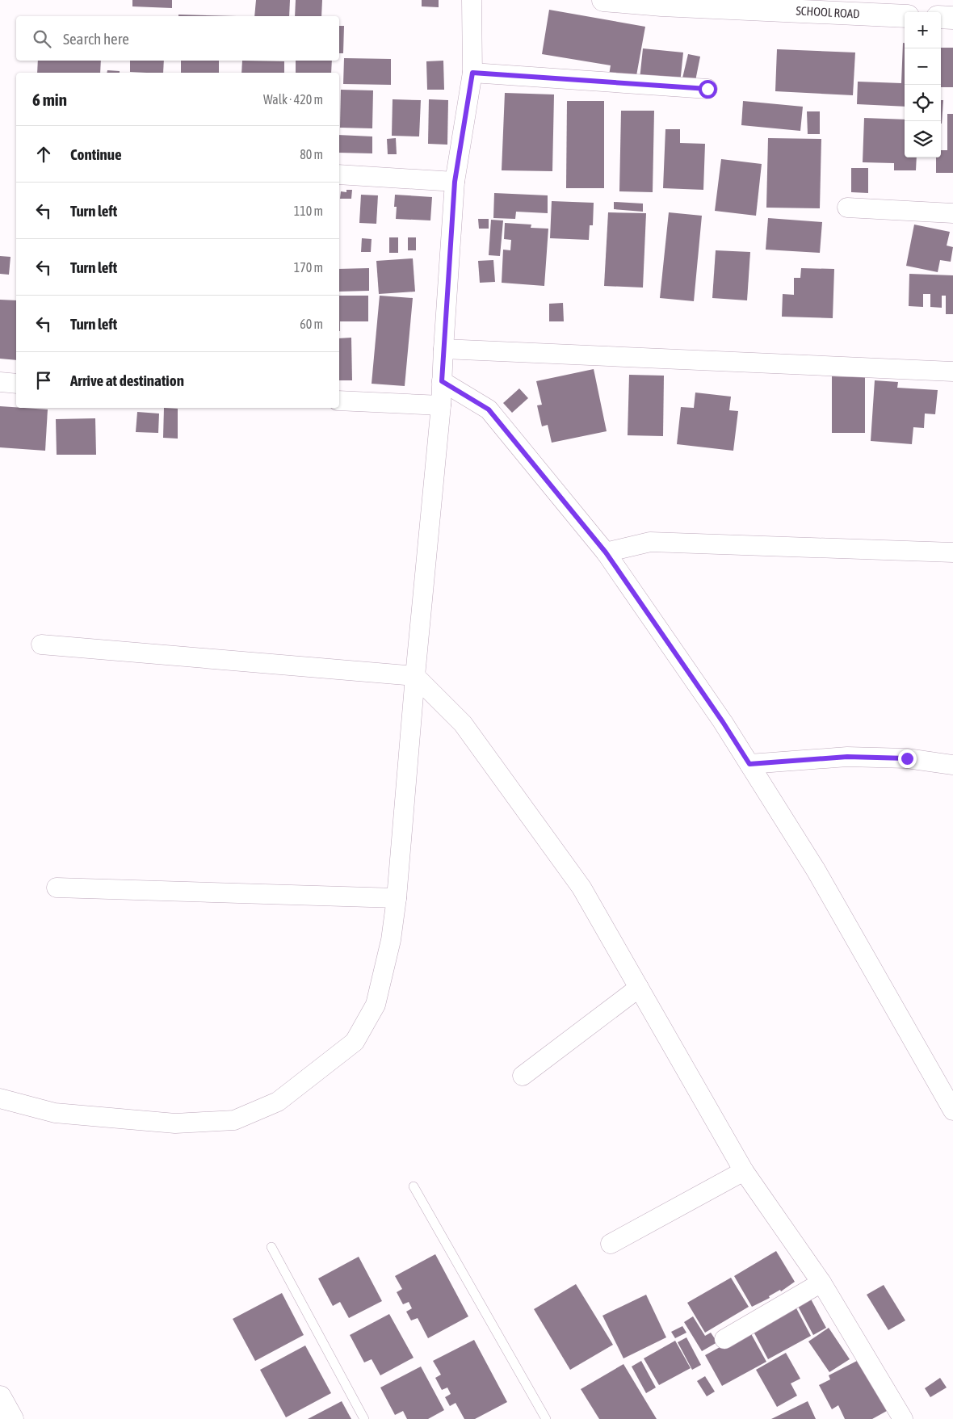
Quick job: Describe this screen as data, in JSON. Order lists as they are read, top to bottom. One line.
{"streets":{"main road":["SCHOOL ROAD"]},"page":{"map_buttons":["+","−"],"search":"Search here","heading":["6 min","Walk · 420 m"],"list":[["Continue","80 m"],["Turn left","110 m"],["Turn left","170 m"],["Turn left","60 m"],"Arrive at destination"]}}
